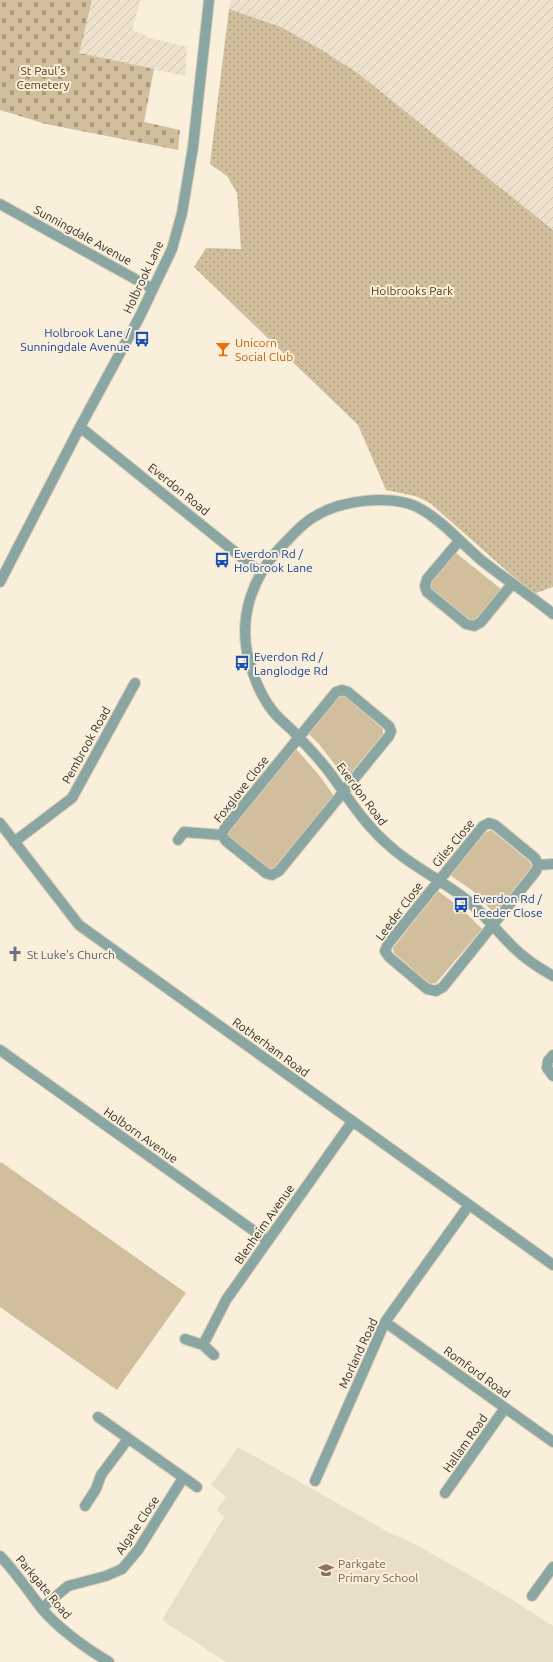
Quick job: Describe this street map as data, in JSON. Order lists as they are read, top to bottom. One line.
{"streets":{"street":["Sunningdale Avenue","Holbrook Lane","Everdon Road","Pembrook Road","Foxglove Close","Giles Close","Leeder Close","Rotherham Road","Holborn Avenue","Blenheim Avenue","Morland Road","Romford Road","Hallam Road","Algate Close","Parkgate Road"]},"crossings":[["Sunningdale Avenue","Holbrook Lane"],["Holbrook Lane","Everdon Road"],["Everdon Road","Foxglove Close"],["Everdon Road","Giles Close"],["Everdon Road","Leeder Close"],["Pembrook Road","Rotherham Road"],["Giles Close","Leeder Close"],["Rotherham Road","Blenheim Avenue"],["Rotherham Road","Morland Road"],["Holborn Avenue","Blenheim Avenue"],["Morland Road","Romford Road"],["Romford Road","Hallam Road"],["Algate Close","Parkgate Road"]],"parks":["St Paul's Cemetery","Holbrooks Park"],"places":{"bus stop":["Holbrook Lane / Sunningdale Avenue","Everdon Rd / Holbrook Lane","Everdon Rd / Langlodge Rd","Everdon Rd / Leeder Close"],"bar":["Unicorn Social Club"],"church":["St Luke's Church"],"school or university":["Parkgate Primary School"]}}
